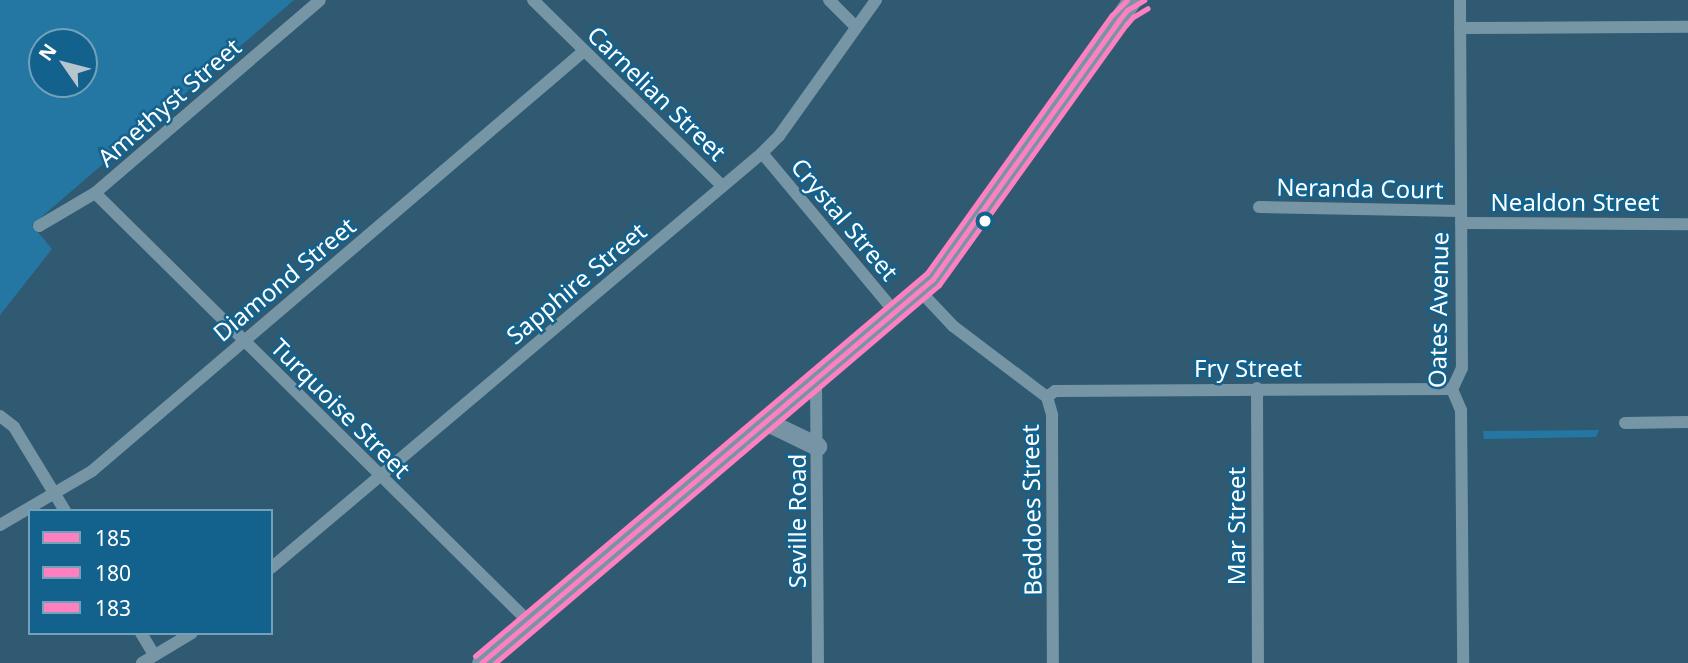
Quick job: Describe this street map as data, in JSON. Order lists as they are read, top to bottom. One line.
{"streets":{"street":["Carnelian Street","Amethyst Street","Neranda Court","Nealdon Street","Crystal Street","Diamond Street","Sapphire Street","Oates Avenue","Fry Street","Turquoise Street","Beddoes Street","Seville Road","Mar Street"]},"crossings":[["Carnelian Street","Diamond Street"],["Carnelian Street","Sapphire Street"],["Amethyst Street","Turquoise Street"],["Neranda Court","Nealdon Street"],["Neranda Court","Oates Avenue"],["Nealdon Street","Oates Avenue"],["Crystal Street","Sapphire Street"],["Diamond Street","Turquoise Street"],["Sapphire Street","Turquoise Street"],["Oates Avenue","Fry Street"],["Fry Street","Beddoes Street"],["Fry Street","Mar Street"]],"lines":["transit line 185","transit line 183","transit line 180"],"legend":["185","180","183"],"north":"top left"}
